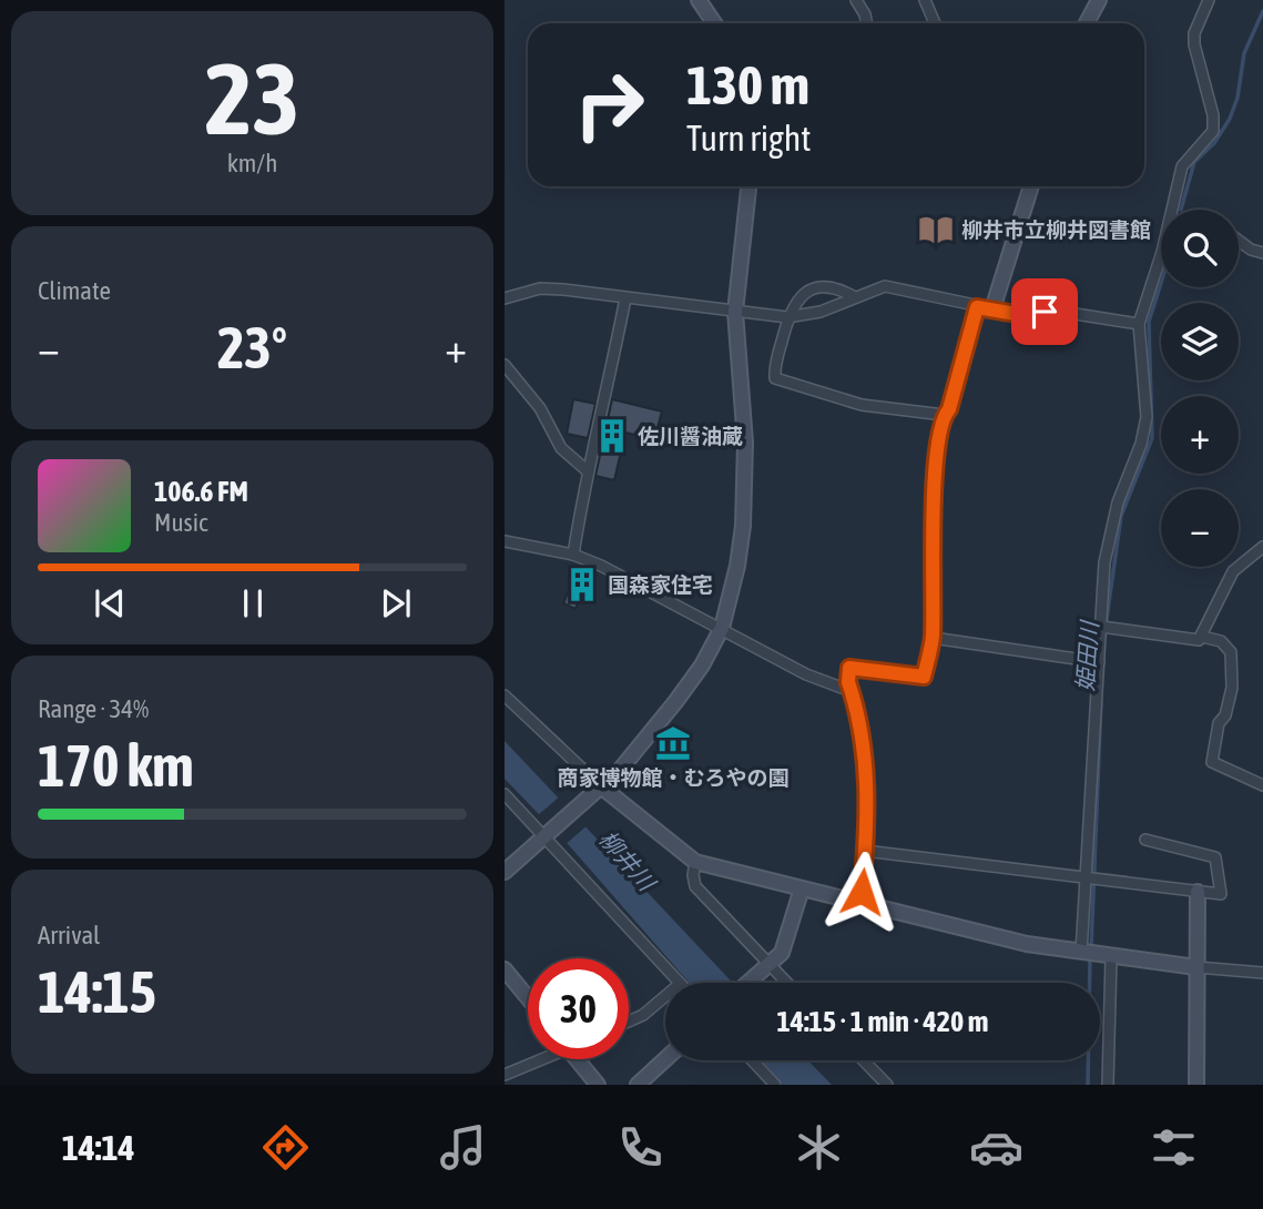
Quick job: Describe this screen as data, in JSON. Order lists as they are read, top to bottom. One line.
{"water":["姫田川","柳井川"],"places":{"library":["柳井市立柳井図書館"],"building":["佐川醤油蔵","国森家住宅"],"museum":["商家博物館・むろやの園"]},"page":{"tile":[["23","km/h"],"Climate",["Range · 34%","170 km"],["Arrival","14:15"]],"turn":["130 m","Turn right"],"map_buttons":["+","−"],"heat":["−","23°","+"],"song":["106.6 FM","Music"],"limit":"30","trip":"14:15 · 1 min · 420 m","tabs":"14:14"}}
